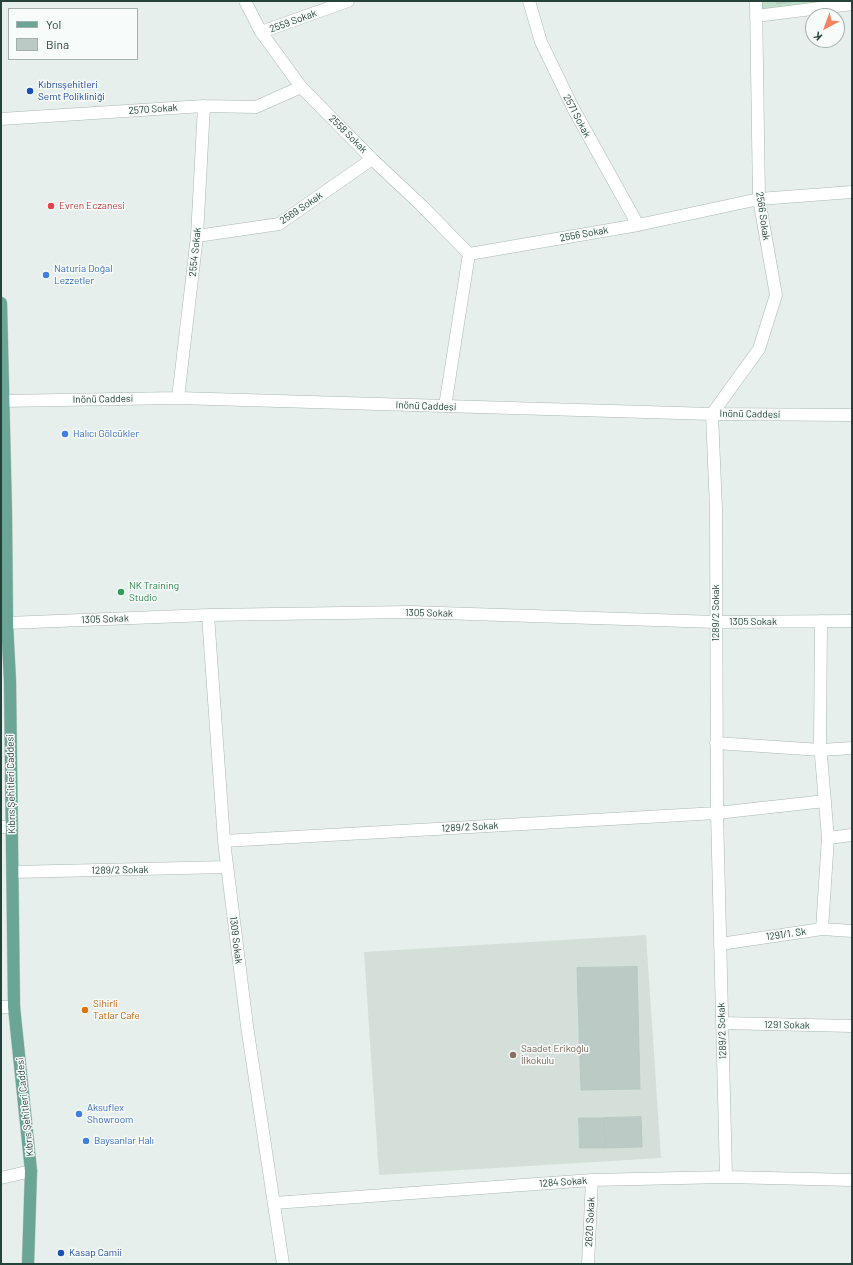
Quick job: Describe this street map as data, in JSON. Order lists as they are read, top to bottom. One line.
{"streets":{"main road":["Kıbrıs Şehitleri Caddesi"],"street":["2559 Sokak","2570 Sokak","2571 Sokak","2558 Sokak","2569 Sokak","2566 Sokak","2556 Sokak","2554 Sokak","Inönü Caddesi","1305 Sokak","1289/2 Sokak","1291/1. Sk","1309 Sokak","1291 Sokak","1284 Sokak","2620 Sokak"]},"crossings":[["2559 Sokak","2558 Sokak"],["2570 Sokak","2558 Sokak"],["2570 Sokak","2554 Sokak"],["2571 Sokak","2556 Sokak"],["2558 Sokak","2569 Sokak"],["2558 Sokak","2556 Sokak"],["2569 Sokak","2554 Sokak"],["2566 Sokak","2556 Sokak"],["2566 Sokak","Inönü Caddesi"],["2566 Sokak","1289/2 Sokak"],["2554 Sokak","Inönü Caddesi"],["Inönü Caddesi","1289/2 Sokak"],["Inönü Caddesi","Kıbrıs Şehitleri Caddesi"],["1305 Sokak","1289/2 Sokak"],["1305 Sokak","Kıbrıs Şehitleri Caddesi"],["1305 Sokak","1309 Sokak"],["1289/2 Sokak","Kıbrıs Şehitleri Caddesi"],["1289/2 Sokak","1291/1. Sk"],["1289/2 Sokak","1309 Sokak"],["1289/2 Sokak","1291 Sokak"],["1289/2 Sokak","1284 Sokak"],["1309 Sokak","1284 Sokak"],["1284 Sokak","2620 Sokak"]],"places":["Kıbrısşehitleri Semt Polikliniği","Evren Eczanesi","Naturia Doğal Lezzetler","Halıcı Gölcükler","NK Training Studio","Sihirli Tatlar Cafe","Saadet Erikoğlu İlkokulu","Aksuflex Showroom","Baysanlar Halı","Kasap Camii"],"legend":["Yol","Bina"],"north":"bottom left"}
